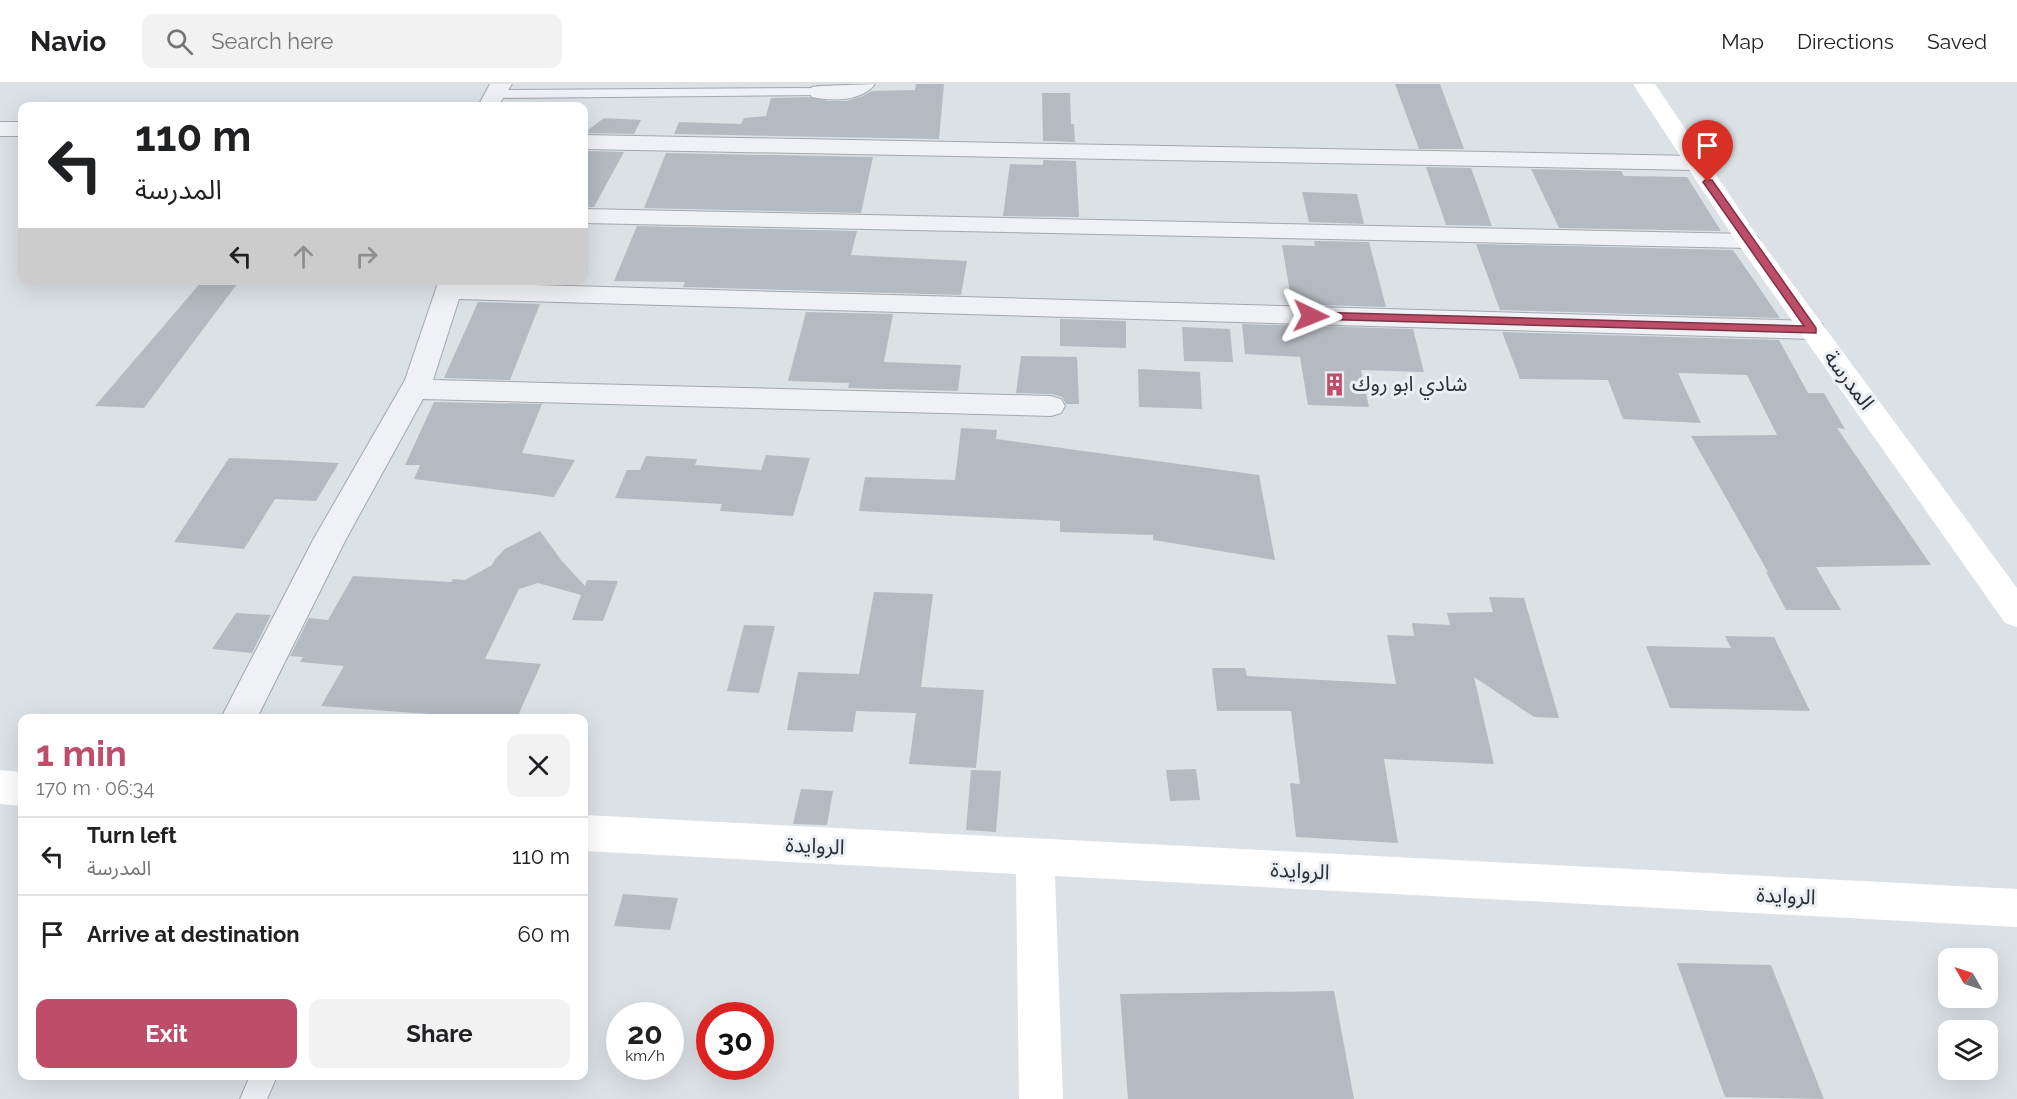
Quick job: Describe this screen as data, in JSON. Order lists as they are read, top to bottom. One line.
{"streets":{"street":["المدرسة","الروايدة"]},"places":{"building":["شادي ابو روك"]},"north":"top left","page":{"header":"Navio","search":"Search here","nav":["Map","Directions","Saved"],"turn":["110 m","المدرسة"],"heading":["1 min","170 m · 06:34"],"list":[{"name":"Turn left","note":"المدرسة","value":"110 m"},{"name":"Arrive at destination","value":"60 m"}],"buttons":["Exit","Share"],"speed":"20 km/h","limit":"30"}}
